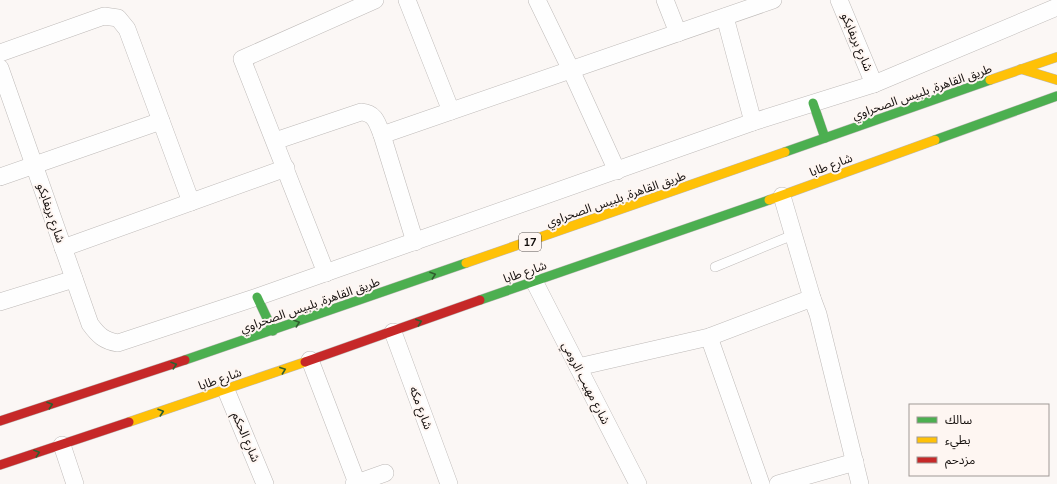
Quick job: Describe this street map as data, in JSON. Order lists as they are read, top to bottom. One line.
{"streets":{"main road":["طريق القاهرة, بلبيس الصحراوي","شارع طابا","17"],"street":["شارع بريفابكو","شارع مهيب الرومي","شارع مكه","شارع الحكم"]},"crossings":[["شارع طابا","شارع مهيب الرومي"],["شارع طابا","شارع مكه"],["شارع طابا","شارع الحكم"]],"one_way":["طريق القاهرة, بلبيس الصحراوي","شارع طابا"],"legend":["سالك","بطيء","مزدحم"]}
